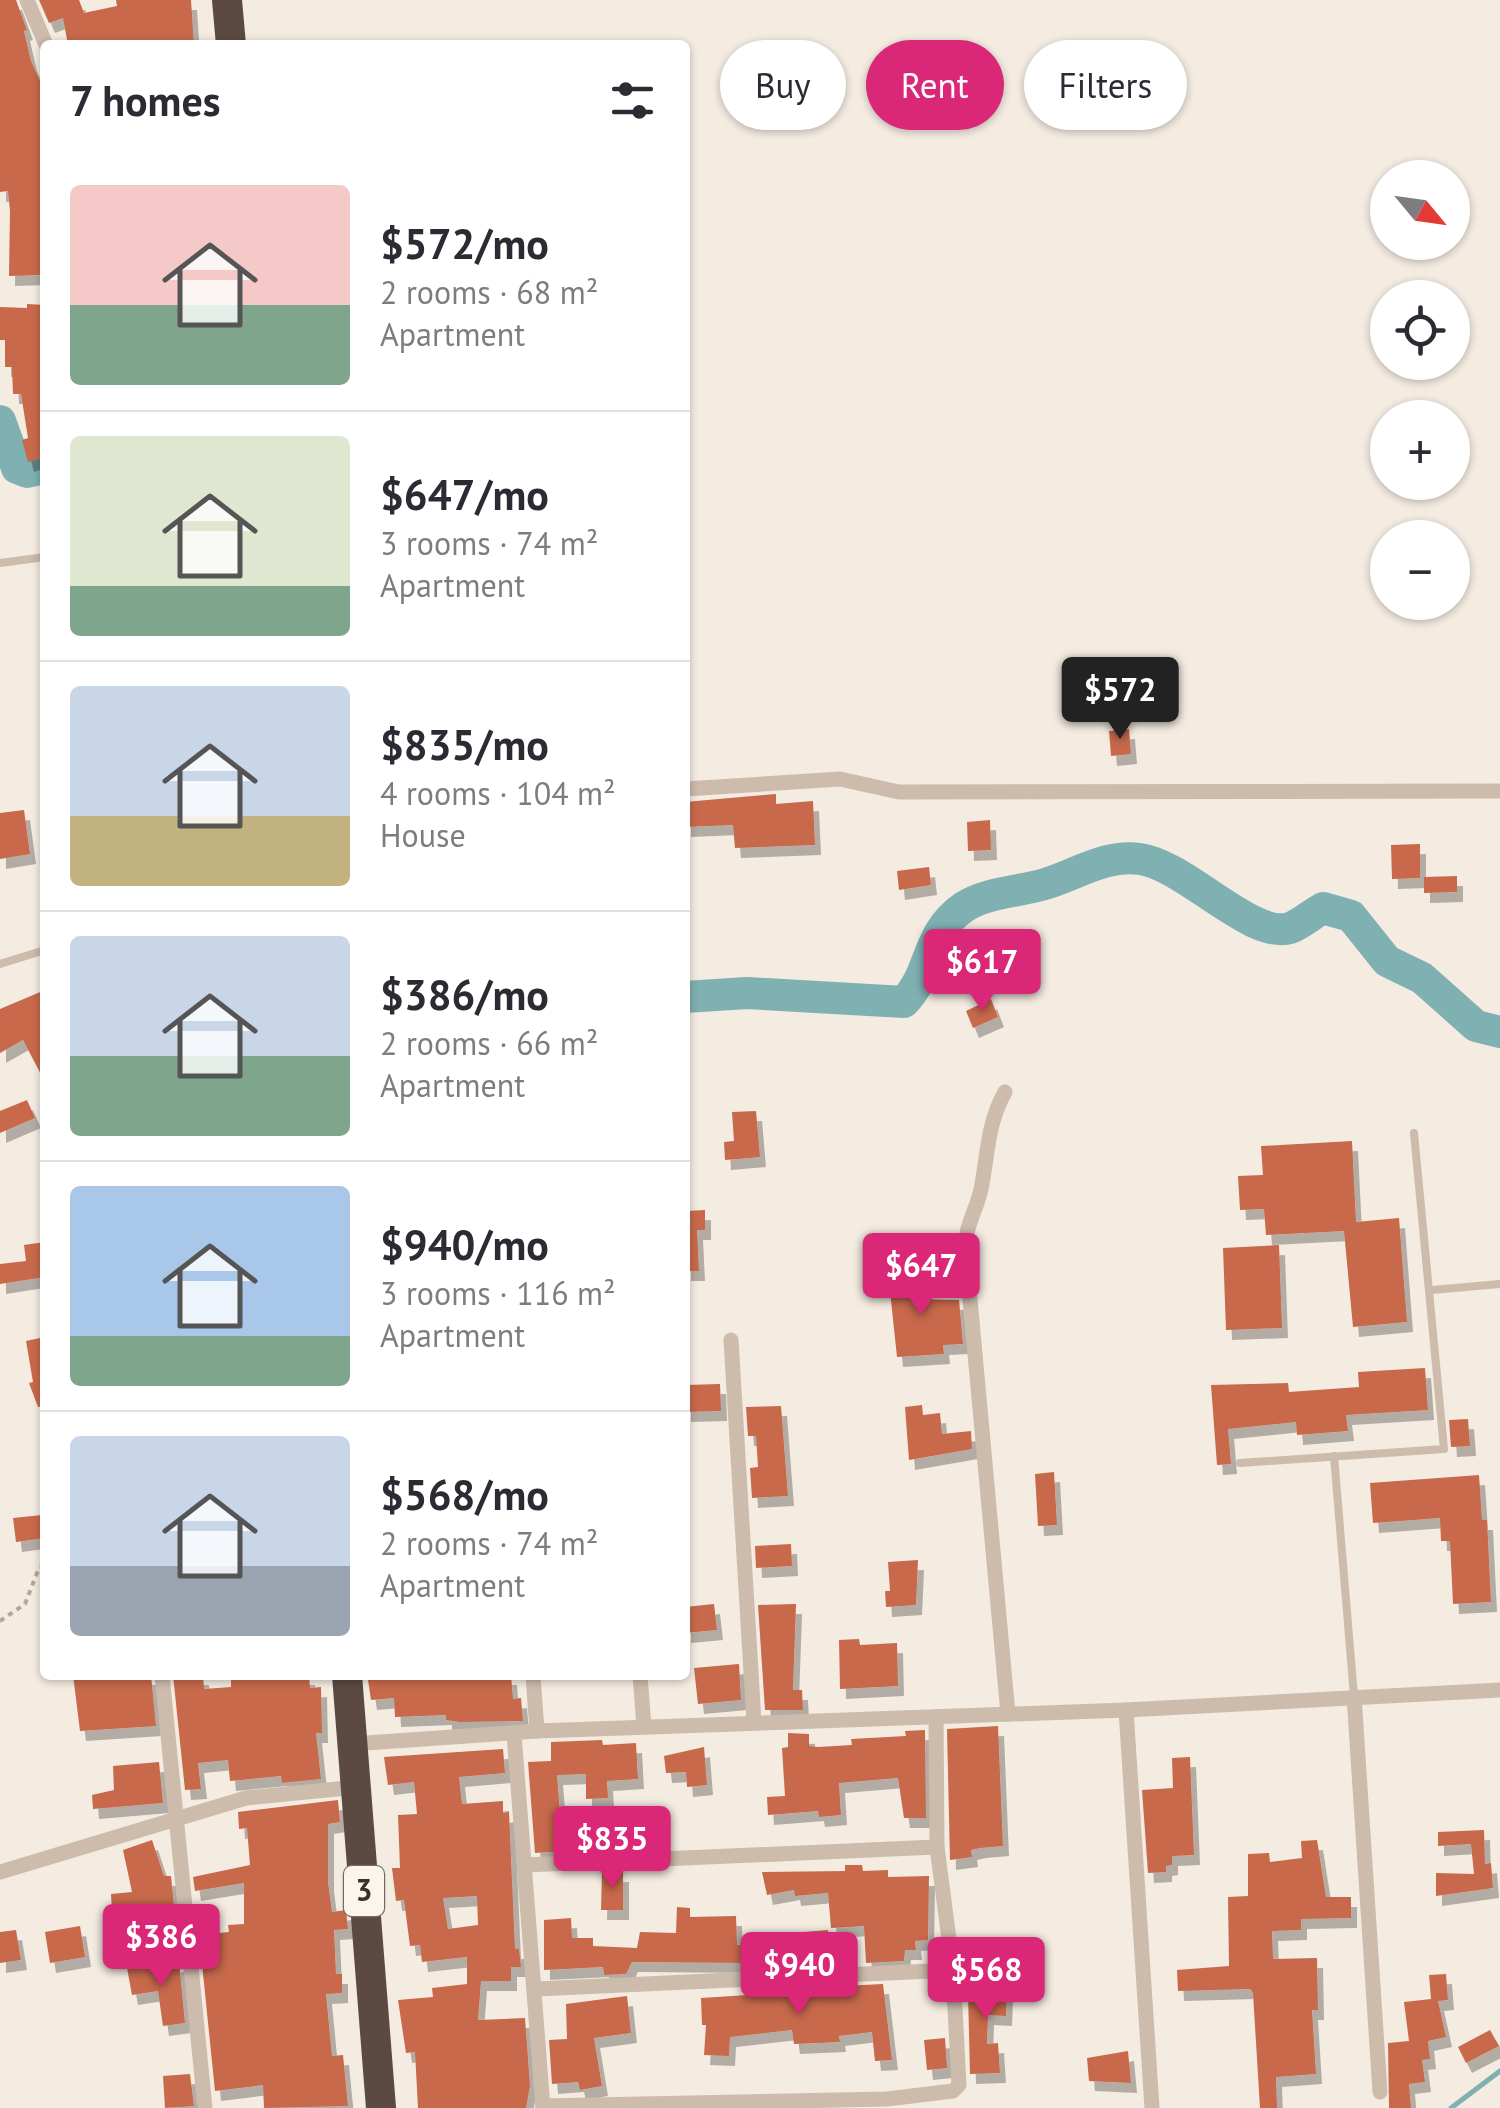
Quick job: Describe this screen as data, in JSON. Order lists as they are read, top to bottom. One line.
{"streets":{"highway":["3"]},"north":"bottom right","page":{"chip":["Buy","Rent","Filters"],"heading":"7 homes","map_buttons":["+","−"],"list":[{"name":"$572/mo","note":"2 rooms · 68 m² · Apartment"},{"name":"$647/mo","note":"3 rooms · 74 m² · Apartment"},{"name":"$835/mo","note":"4 rooms · 104 m² · House"},{"name":"$386/mo","note":"2 rooms · 66 m² · Apartment"},{"name":"$940/mo","note":"3 rooms · 116 m² · Apartment"},{"name":"$568/mo","note":"2 rooms · 74 m² · Apartment"}],"price":["$572","$617","$647","$835","$386","$940","$568"]}}
